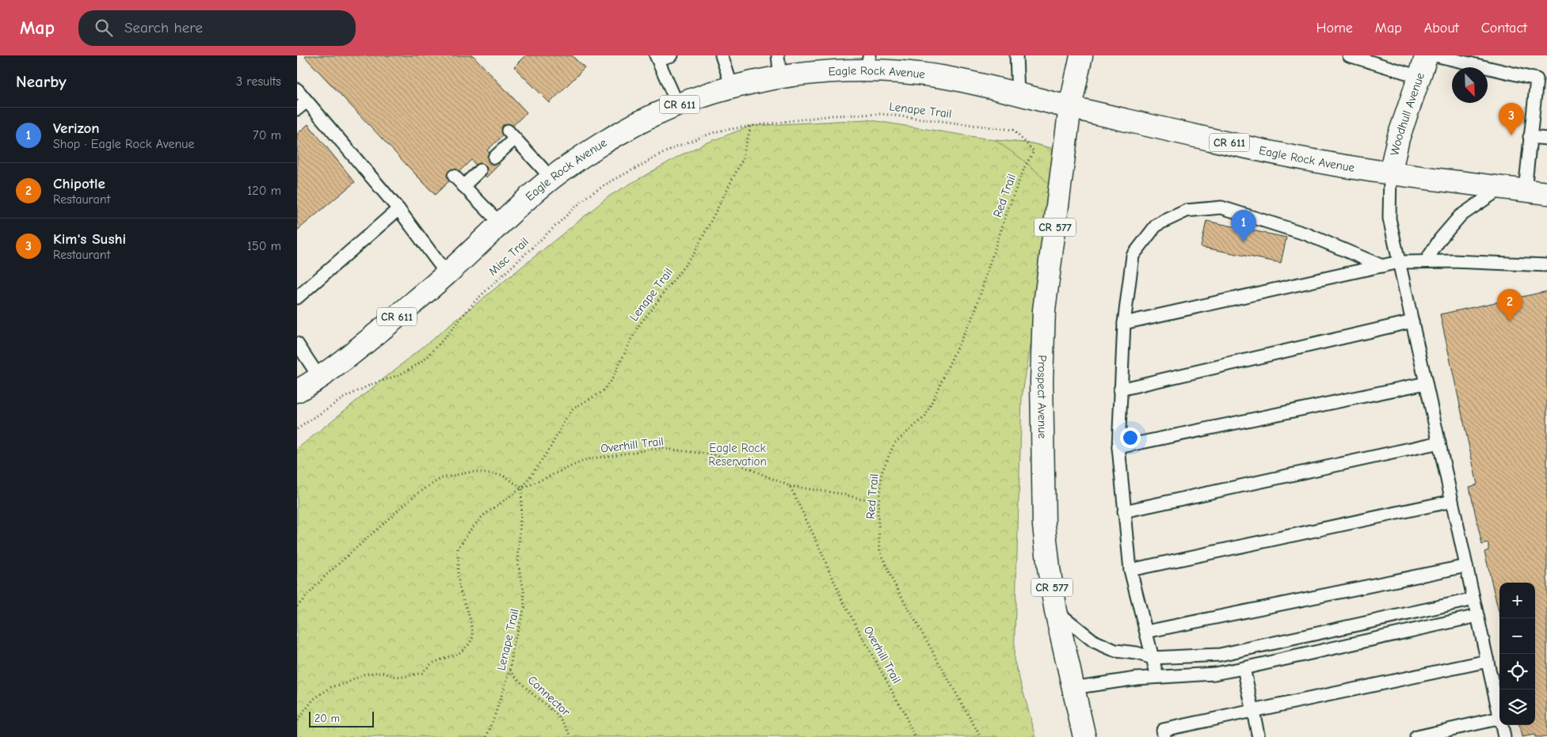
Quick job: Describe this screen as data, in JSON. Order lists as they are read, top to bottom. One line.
{"streets":{"main road":["Eagle Rock Avenue","CR 611","Woodhull Avenue","CR 577","Prospect Avenue"],"path":["Lenape Trail","Red Trail","Misc Trail","Overhill Trail","Connector"]},"crossings":[["Eagle Rock Avenue","Woodhull Avenue"],["Eagle Rock Avenue","Prospect Avenue"],["Lenape Trail","Red Trail"],["Lenape Trail","Misc Trail"],["Lenape Trail","Overhill Trail"],["Lenape Trail","Connector"]],"parks":["Eagle Rock Reservation"],"scale_bar":"20 m","north":"bottom right","page":{"header":"Map","search":"Search here","nav":["Home","Map","About","Contact"],"heading":["Nearby","3 results"],"pins":["3","1","2"],"list":[{"mark":"1","name":"Verizon","note":"Shop · Eagle Rock Avenue","value":"70 m"},{"mark":"2","name":"Chipotle","note":"Restaurant","value":"120 m"},{"mark":"3","name":"Kim's Sushi","note":"Restaurant","value":"150 m"}],"map_buttons":["+","−"],"scale":"20 m"}}
